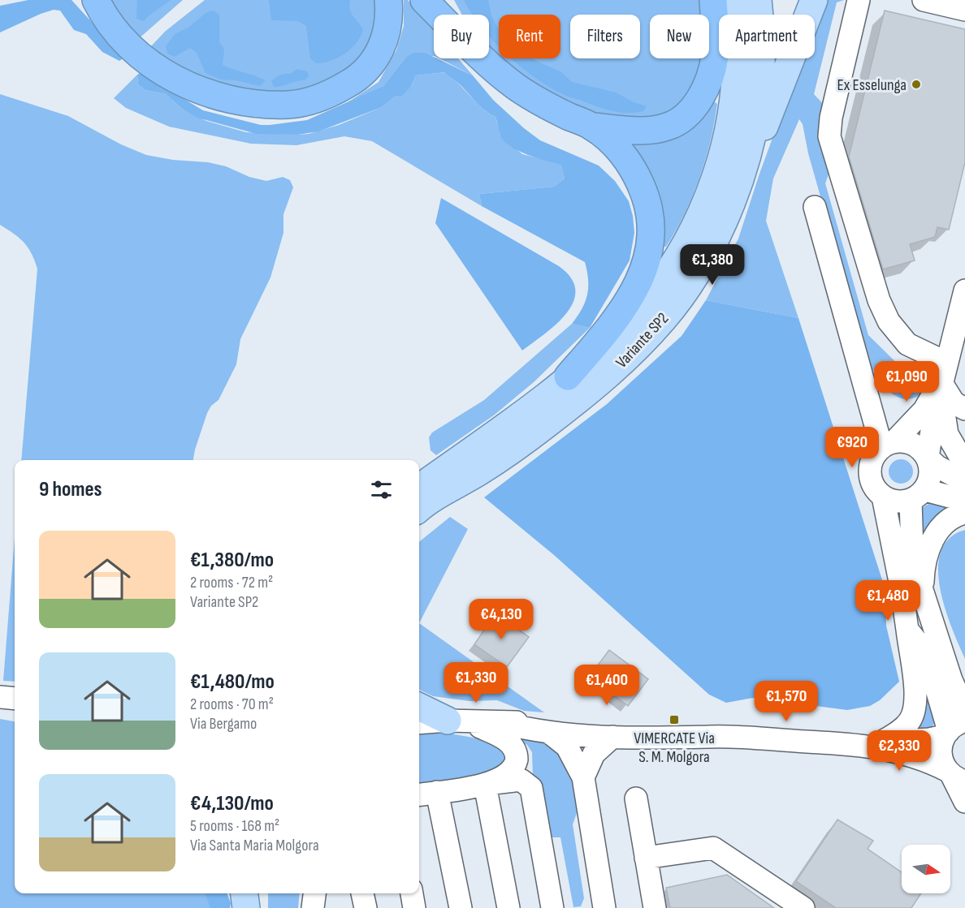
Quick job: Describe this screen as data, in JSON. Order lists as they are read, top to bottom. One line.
{"streets":{"main road":["Variante SP2"]},"places":{"other":["Ex Esselunga"],"transit":["VIMERCATE Via S. M. Molgora"]},"north":"right","page":{"chip":["Buy","Rent","Filters","New","Apartment"],"price":["€1,380","€1,090","€920","€1,480","€4,130","€1,330","€1,400","€1,570","€2,330"],"heading":"9 homes","list":[{"name":"€1,380/mo","note":"2 rooms · 72 m² · Variante SP2"},{"name":"€1,480/mo","note":"2 rooms · 70 m² · Via Bergamo"},{"name":"€4,130/mo","note":"5 rooms · 168 m² · Via Santa Maria Molgora"}]}}
